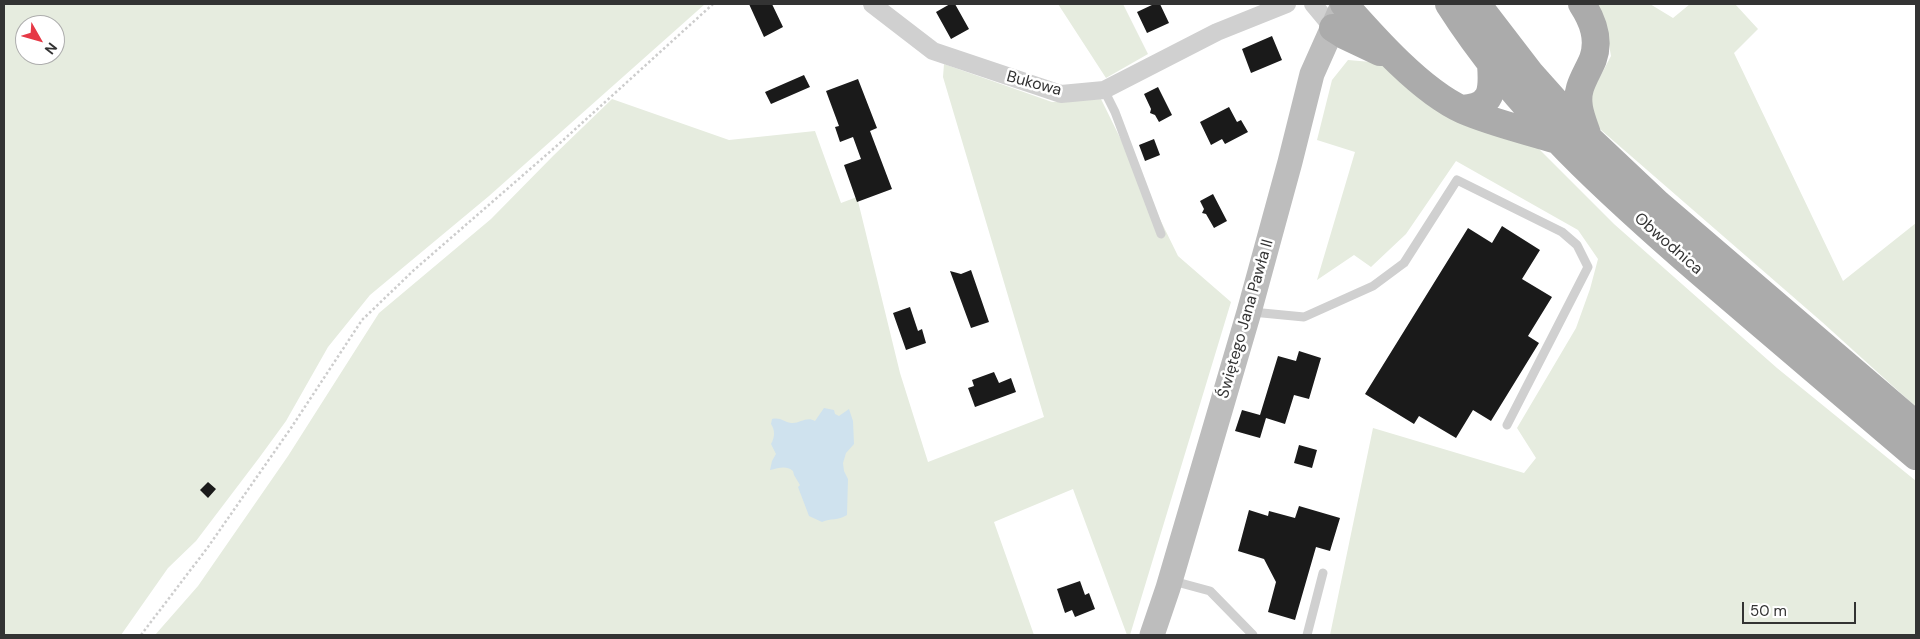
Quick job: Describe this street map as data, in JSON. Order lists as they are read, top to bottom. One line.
{"streets":{"main road":["Obwodnica"],"street":["Bukowa","Świętego Jana Pawła II"]},"scale_bar":"50 m","north":"bottom right"}
